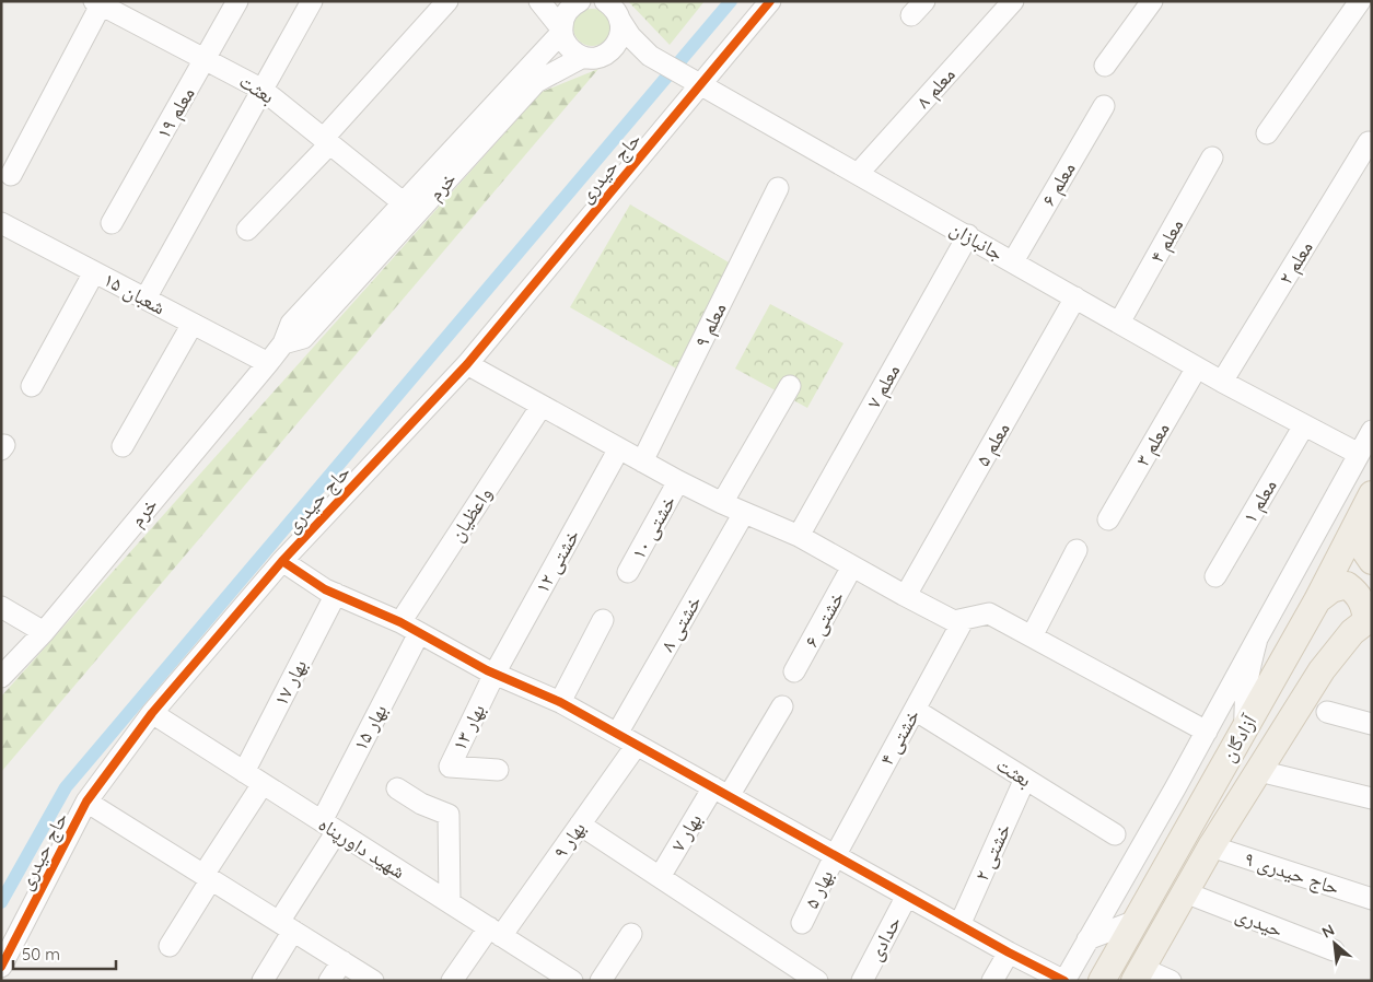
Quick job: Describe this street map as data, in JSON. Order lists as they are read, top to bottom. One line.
{"streets":{"main road":["آزادگان"],"street":["معلم ۸","بعثت","معلم ۱۹","حاج حیدری","معلم ۶","خرم","جانبازان","معلم ۴","معلم ۲","۱۵ شعبان","معلم ۹","معلم ۷","معلم ۵","معلم ۳","معلم ۱","واعظیان","خشتی ۱۰","خشتی ۱۲","خشتی ۶","خشتی ۸","بهار ۱۷","بهار ۱۵","بهار ۱۳","خشتی ۴","بهار ۷","بهار ۹","شهید داورپناه","خشتی ۲","حاج حیدری ۹","بهار ۵","حیدری","حدادی"]},"crossings":[["معلم ۸","جانبازان"],["بعثت","معلم ۱۹"],["بعثت","خرم"],["بعثت","خشتی ۴"],["بعثت","خشتی ۲"],["حاج حیدری","جانبازان"],["حاج حیدری","شهید داورپناه"],["معلم ۶","جانبازان"],["خرم","۱۵ شعبان"],["جانبازان","معلم ۴"],["جانبازان","معلم ۲"],["جانبازان","معلم ۷"],["جانبازان","معلم ۵"],["جانبازان","معلم ۳"],["جانبازان","معلم ۱"],["خشتی ۱۲","بهار ۱۳"],["بهار ۱۷","شهید داورپناه"],["بهار ۱۵","شهید داورپناه"],["خشتی ۴","بهار ۵"],["آزادگان","حاج حیدری ۹"],["آزادگان","حیدری"],["بهار ۹","شهید داورپناه"]],"scale_bar":"50 m","north":"top left"}
